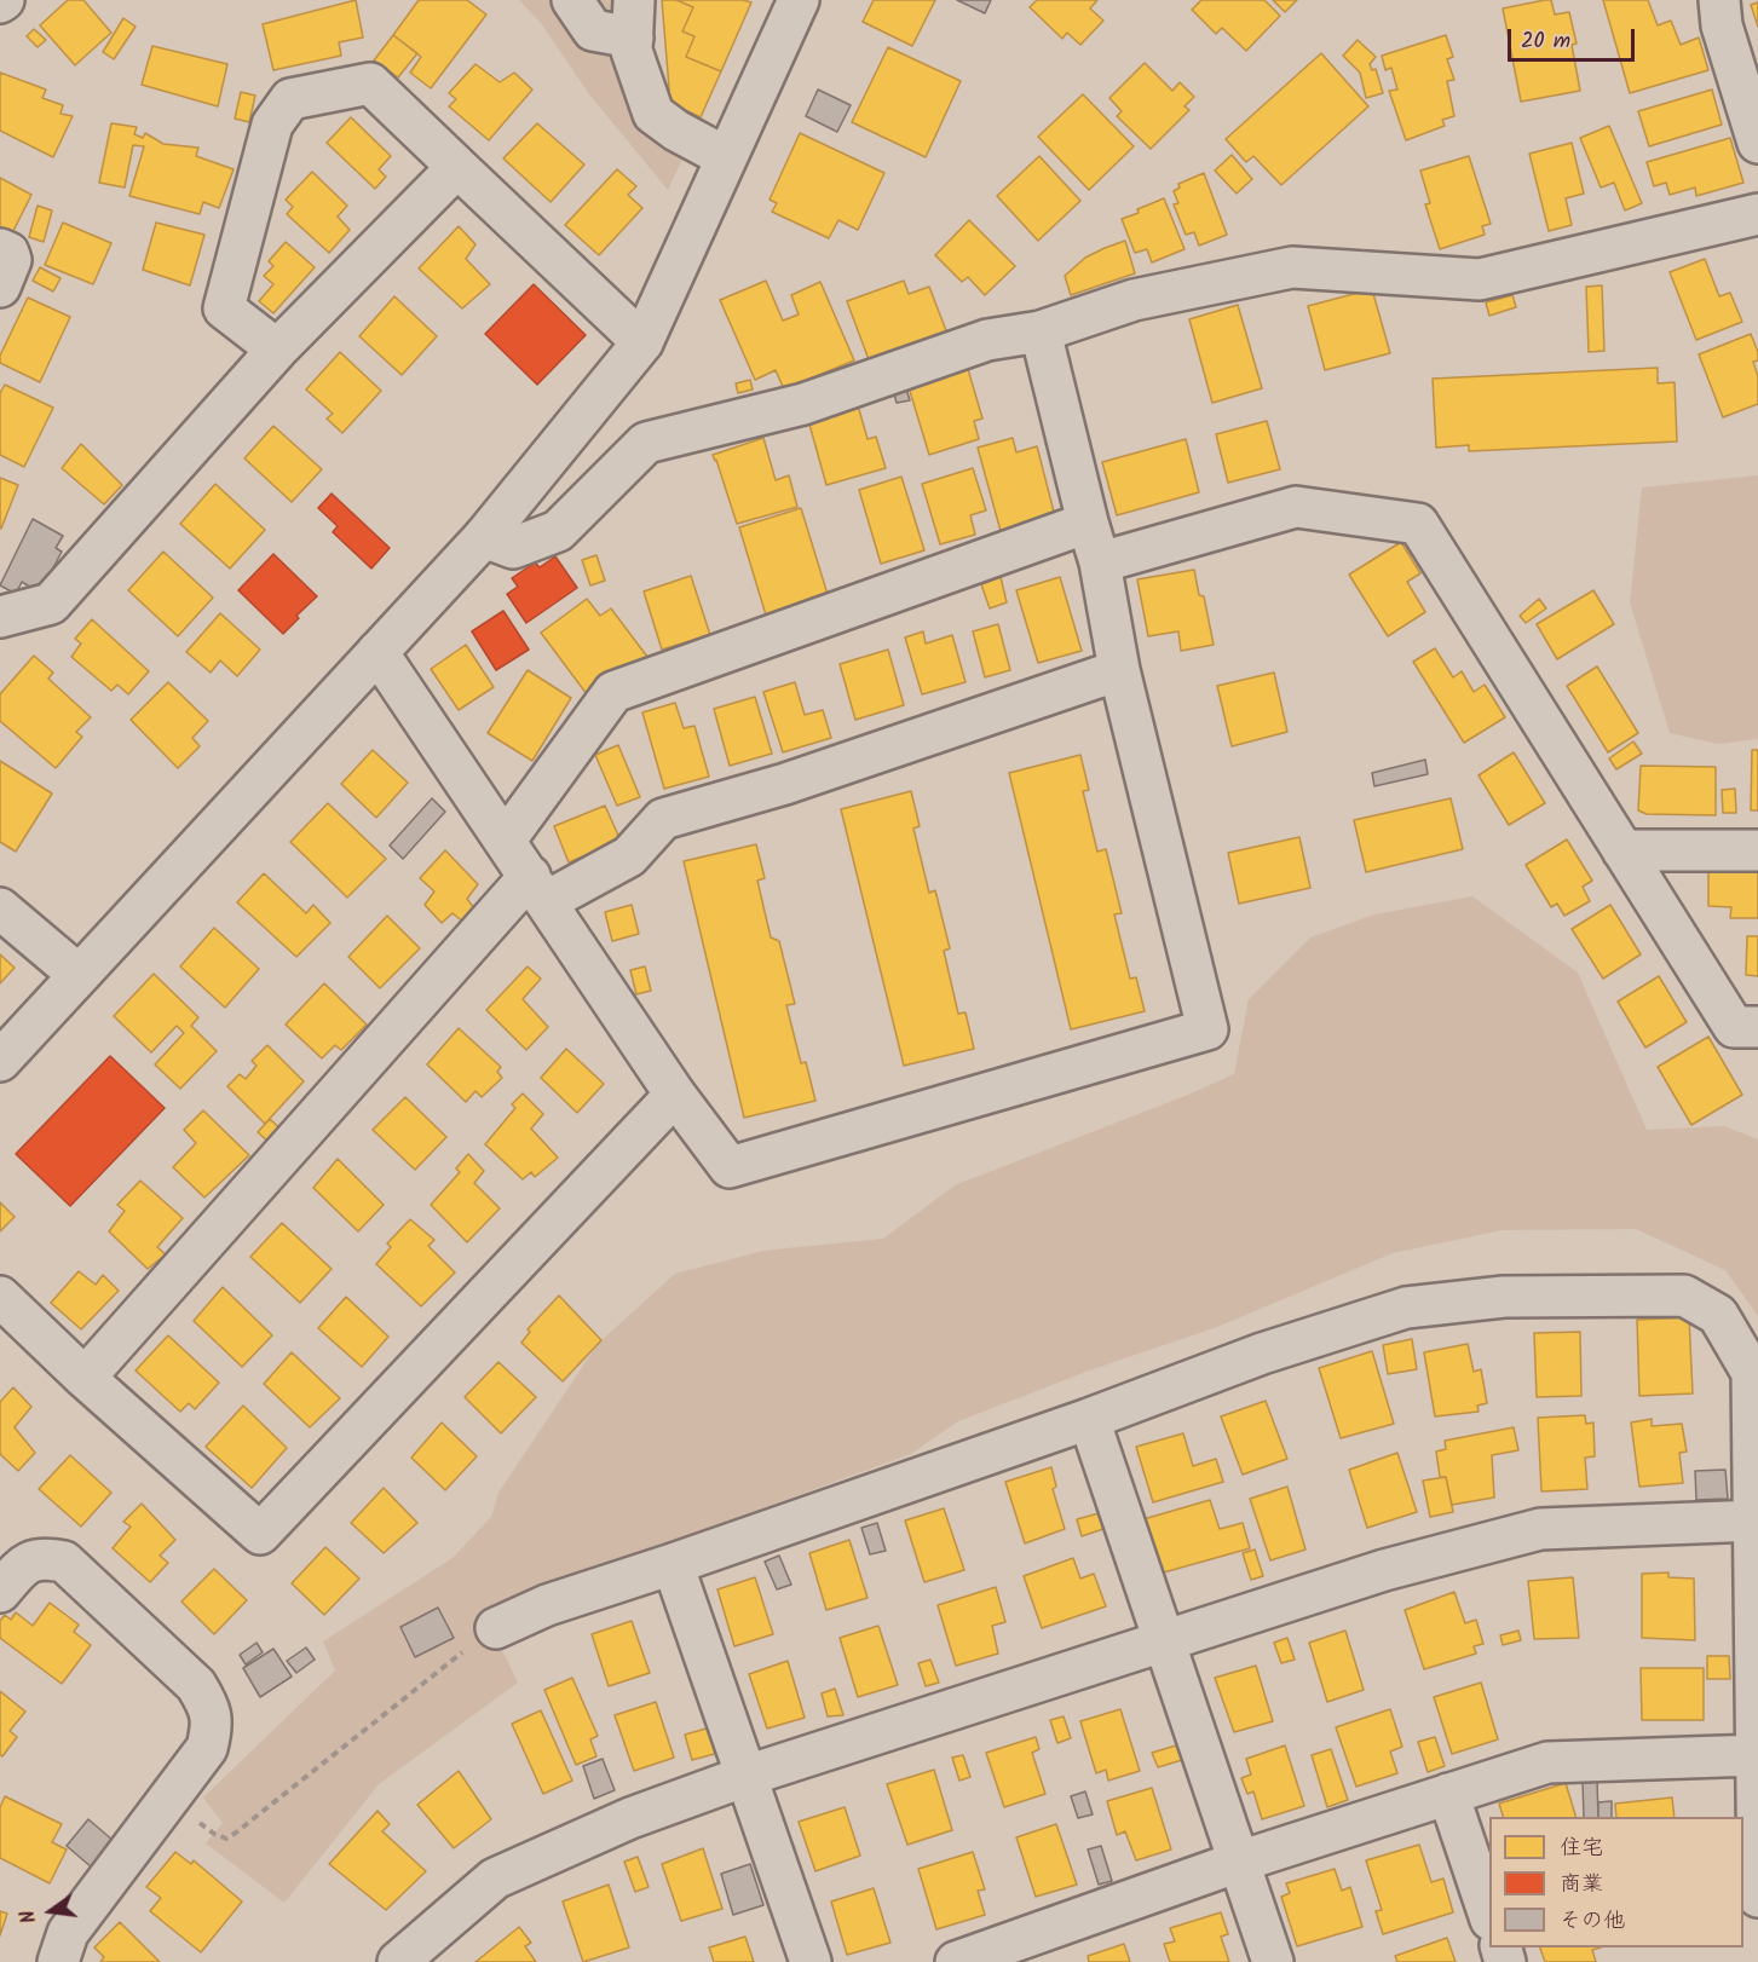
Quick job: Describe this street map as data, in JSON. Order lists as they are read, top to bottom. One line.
{"legend":["住宅","商業","その他"],"scale_bar":"20 m","north":"left"}
